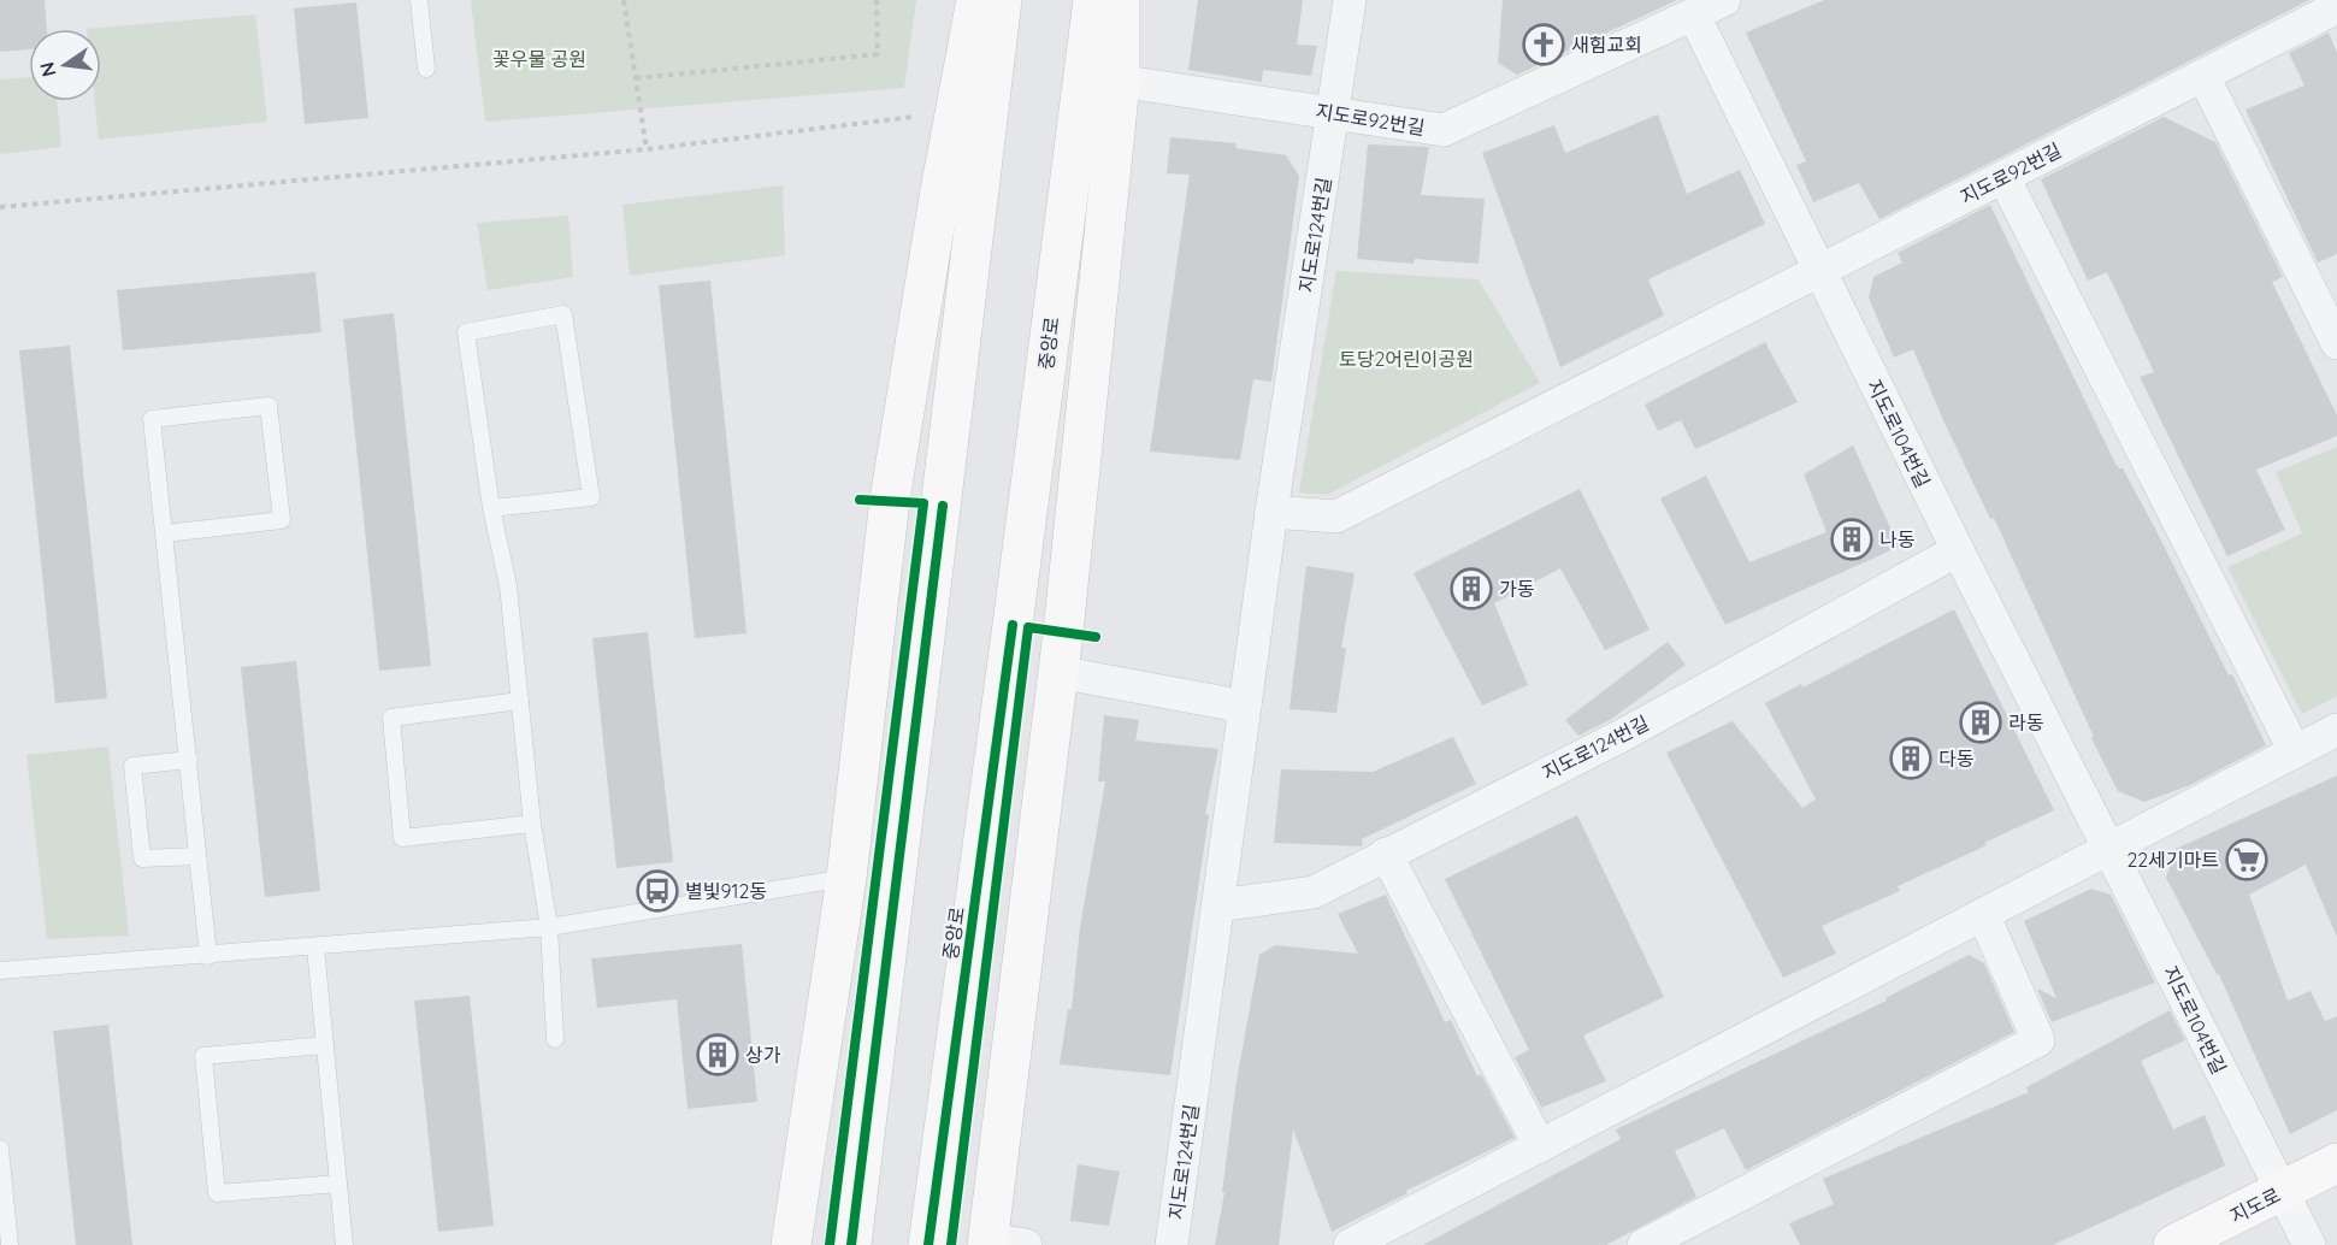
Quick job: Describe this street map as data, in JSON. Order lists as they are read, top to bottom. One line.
{"streets":{"main road":["중앙로","지도로"],"street":["지도로92번길","지도로124번길","지도로104번길"]},"crossings":[["지도로92번길","지도로124번길"],["지도로92번길","지도로104번길"],["지도로124번길","지도로104번길"],["지도로104번길","지도로"]],"parks":["꽃우물 공원","토당2어린이공원"],"places":{"church":["새힘교회"],"building":["나동","가동","라동","다동","상가"],"supermarket":["22세기마트"],"bus stop":["별빛912동"]},"north":"left"}
